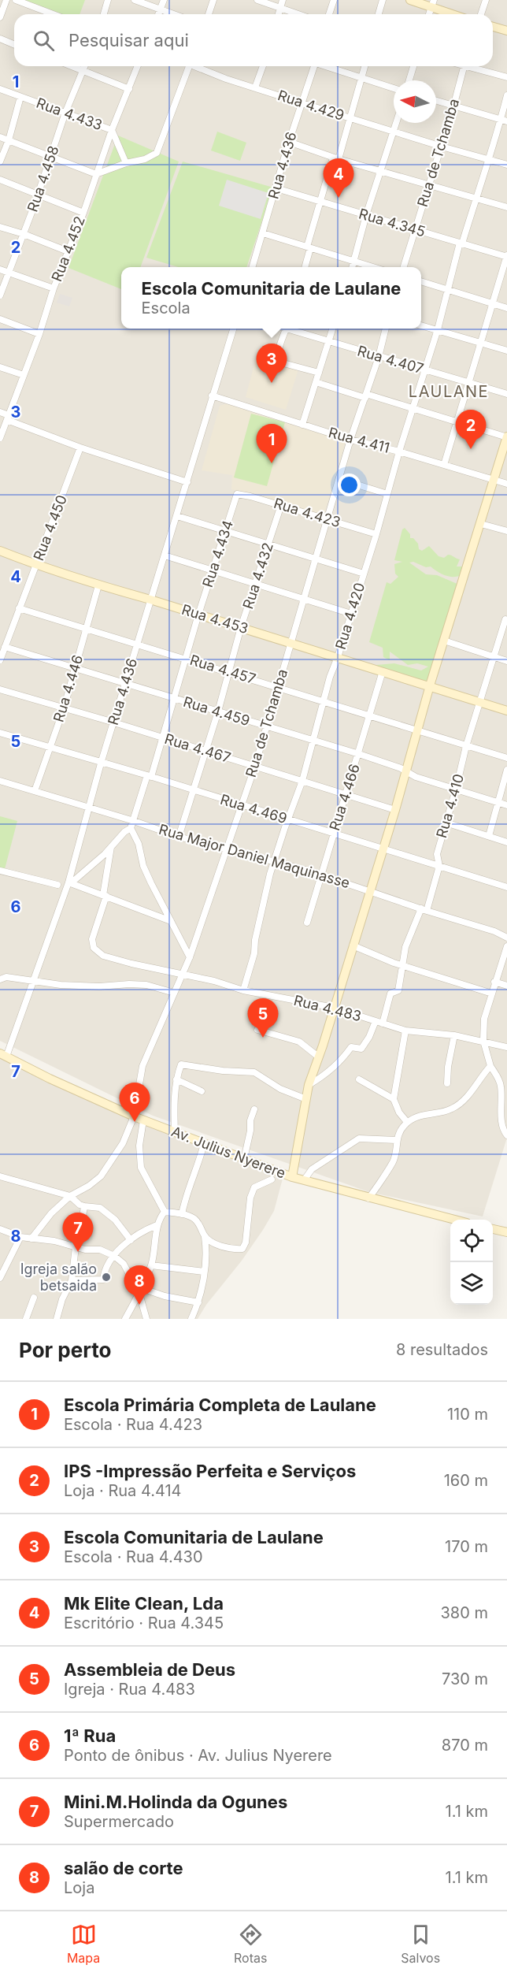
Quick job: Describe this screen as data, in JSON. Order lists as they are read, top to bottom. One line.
{"streets":{"street":["Rua 4.429","Rua 4.433","Rua de Tchamba","Rua 4.436","Rua 4.458","Rua 4.345","Rua 4.452","Rua 4.407","Rua 4.411","Rua 4.423","Rua 4.450","Rua 4.434","Rua 4.432","Rua 4.420","Rua 4.453","Rua 4.457","Rua 4.446","Rua 4.459","Rua 4.467","Rua 4.466","Rua 4.410","Rua 4.469","Rua Major Daniel Maquinasse","Rua 4.483","Av. Julius Nyerere"]},"crossings":[["Rua 4.429","Rua de Tchamba"],["Rua 4.429","Rua 4.436"],["Rua 4.429","Rua 4.420"],["Rua 4.433","Rua 4.458"],["Rua 4.433","Rua 4.452"],["Rua de Tchamba","Rua 4.345"],["Rua de Tchamba","Rua 4.407"],["Rua de Tchamba","Rua 4.411"],["Rua de Tchamba","Rua 4.423"],["Rua de Tchamba","Rua 4.453"],["Rua de Tchamba","Rua 4.457"],["Rua de Tchamba","Rua 4.459"],["Rua de Tchamba","Rua 4.467"],["Rua de Tchamba","Rua 4.469"],["Rua de Tchamba","Rua Major Daniel Maquinasse"],["Rua de Tchamba","Rua 4.483"],["Rua de Tchamba","Av. Julius Nyerere"],["Rua 4.436","Rua 4.345"],["Rua 4.436","Rua 4.411"],["Rua 4.436","Rua 4.453"],["Rua 4.436","Rua 4.457"],["Rua 4.436","Rua 4.459"],["Rua 4.436","Rua 4.467"],["Rua 4.436","Rua 4.469"],["Rua 4.436","Rua Major Daniel Maquinasse"],["Rua 4.436","Av. Julius Nyerere"],["Rua 4.345","Rua 4.420"],["Rua 4.407","Rua 4.420"],["Rua 4.411","Rua 4.420"],["Rua 4.423","Rua 4.434"],["Rua 4.423","Rua 4.432"],["Rua 4.423","Rua 4.420"],["Rua 4.450","Rua 4.453"],["Rua 4.450","Rua 4.457"],["Rua 4.450","Rua 4.459"],["Rua 4.434","Rua 4.453"],["Rua 4.434","Rua 4.457"],["Rua 4.434","Rua 4.459"],["Rua 4.434","Rua 4.467"],["Rua 4.434","Rua 4.469"],["Rua 4.434","Rua Major Daniel Maquinasse"],["Rua 4.432","Rua 4.453"],["Rua 4.432","Rua 4.457"],["Rua 4.432","Rua 4.459"],["Rua 4.432","Rua 4.467"],["Rua 4.432","Rua 4.469"],["Rua 4.432","Rua Major Daniel Maquinasse"],["Rua 4.420","Rua 4.453"],["Rua 4.420","Rua 4.457"],["Rua 4.420","Rua 4.459"],["Rua 4.420","Rua 4.467"],["Rua 4.420","Rua 4.469"],["Rua 4.420","Rua Major Daniel Maquinasse"],["Rua 4.420","Rua 4.483"],["Rua 4.453","Rua 4.446"],["Rua 4.453","Rua 4.466"],["Rua 4.453","Rua 4.410"],["Rua 4.457","Rua 4.446"],["Rua 4.457","Rua 4.466"],["Rua 4.457","Rua 4.410"],["Rua 4.446","Rua 4.459"],["Rua 4.446","Rua 4.467"],["Rua 4.446","Rua 4.469"],["Rua 4.446","Rua Major Daniel Maquinasse"],["Rua 4.459","Rua 4.466"],["Rua 4.459","Rua 4.410"],["Rua 4.467","Rua 4.466"],["Rua 4.466","Rua 4.469"],["Rua 4.466","Rua Major Daniel Maquinasse"],["Rua 4.410","Rua 4.469"],["Rua 4.410","Rua Major Daniel Maquinasse"],["Rua 4.410","Rua 4.483"]],"districts":["LAULANE"],"places":["Igreja salão betsaida"],"north":"left","page":{"search":"Pesquisar aqui","pins":["4","3","2","1","5","6","7","8"],"popup":["Escola Comunitaria de Laulane","Escola"],"heading":["Por perto","8 resultados"],"list":[{"mark":"1","name":"Escola Primária Completa de Laulane","note":"Escola · Rua 4.423","value":"110 m"},{"mark":"2","name":"IPS -Impressão Perfeita e Serviços","note":"Loja · Rua 4.414","value":"160 m"},{"mark":"3","name":"Escola Comunitaria de Laulane","note":"Escola · Rua 4.430","value":"170 m"},{"mark":"4","name":"Mk Elite Clean, Lda","note":"Escritório · Rua 4.345","value":"380 m"},{"mark":"5","name":"Assembleia de Deus","note":"Igreja · Rua 4.483","value":"730 m"},{"mark":"6","name":"1ª Rua","note":"Ponto de ônibus · Av. Julius Nyerere","value":"870 m"},{"mark":"7","name":"Mini.M.Holinda da Ogunes","note":"Supermercado","value":"1.1 km"},{"mark":"8","name":"salão de corte","note":"Loja","value":"1.1 km"}],"nav":["Mapa","Rotas","Salvos"]},"grid":{"rows":["1","2","3","4","5","6","7","8"]}}
